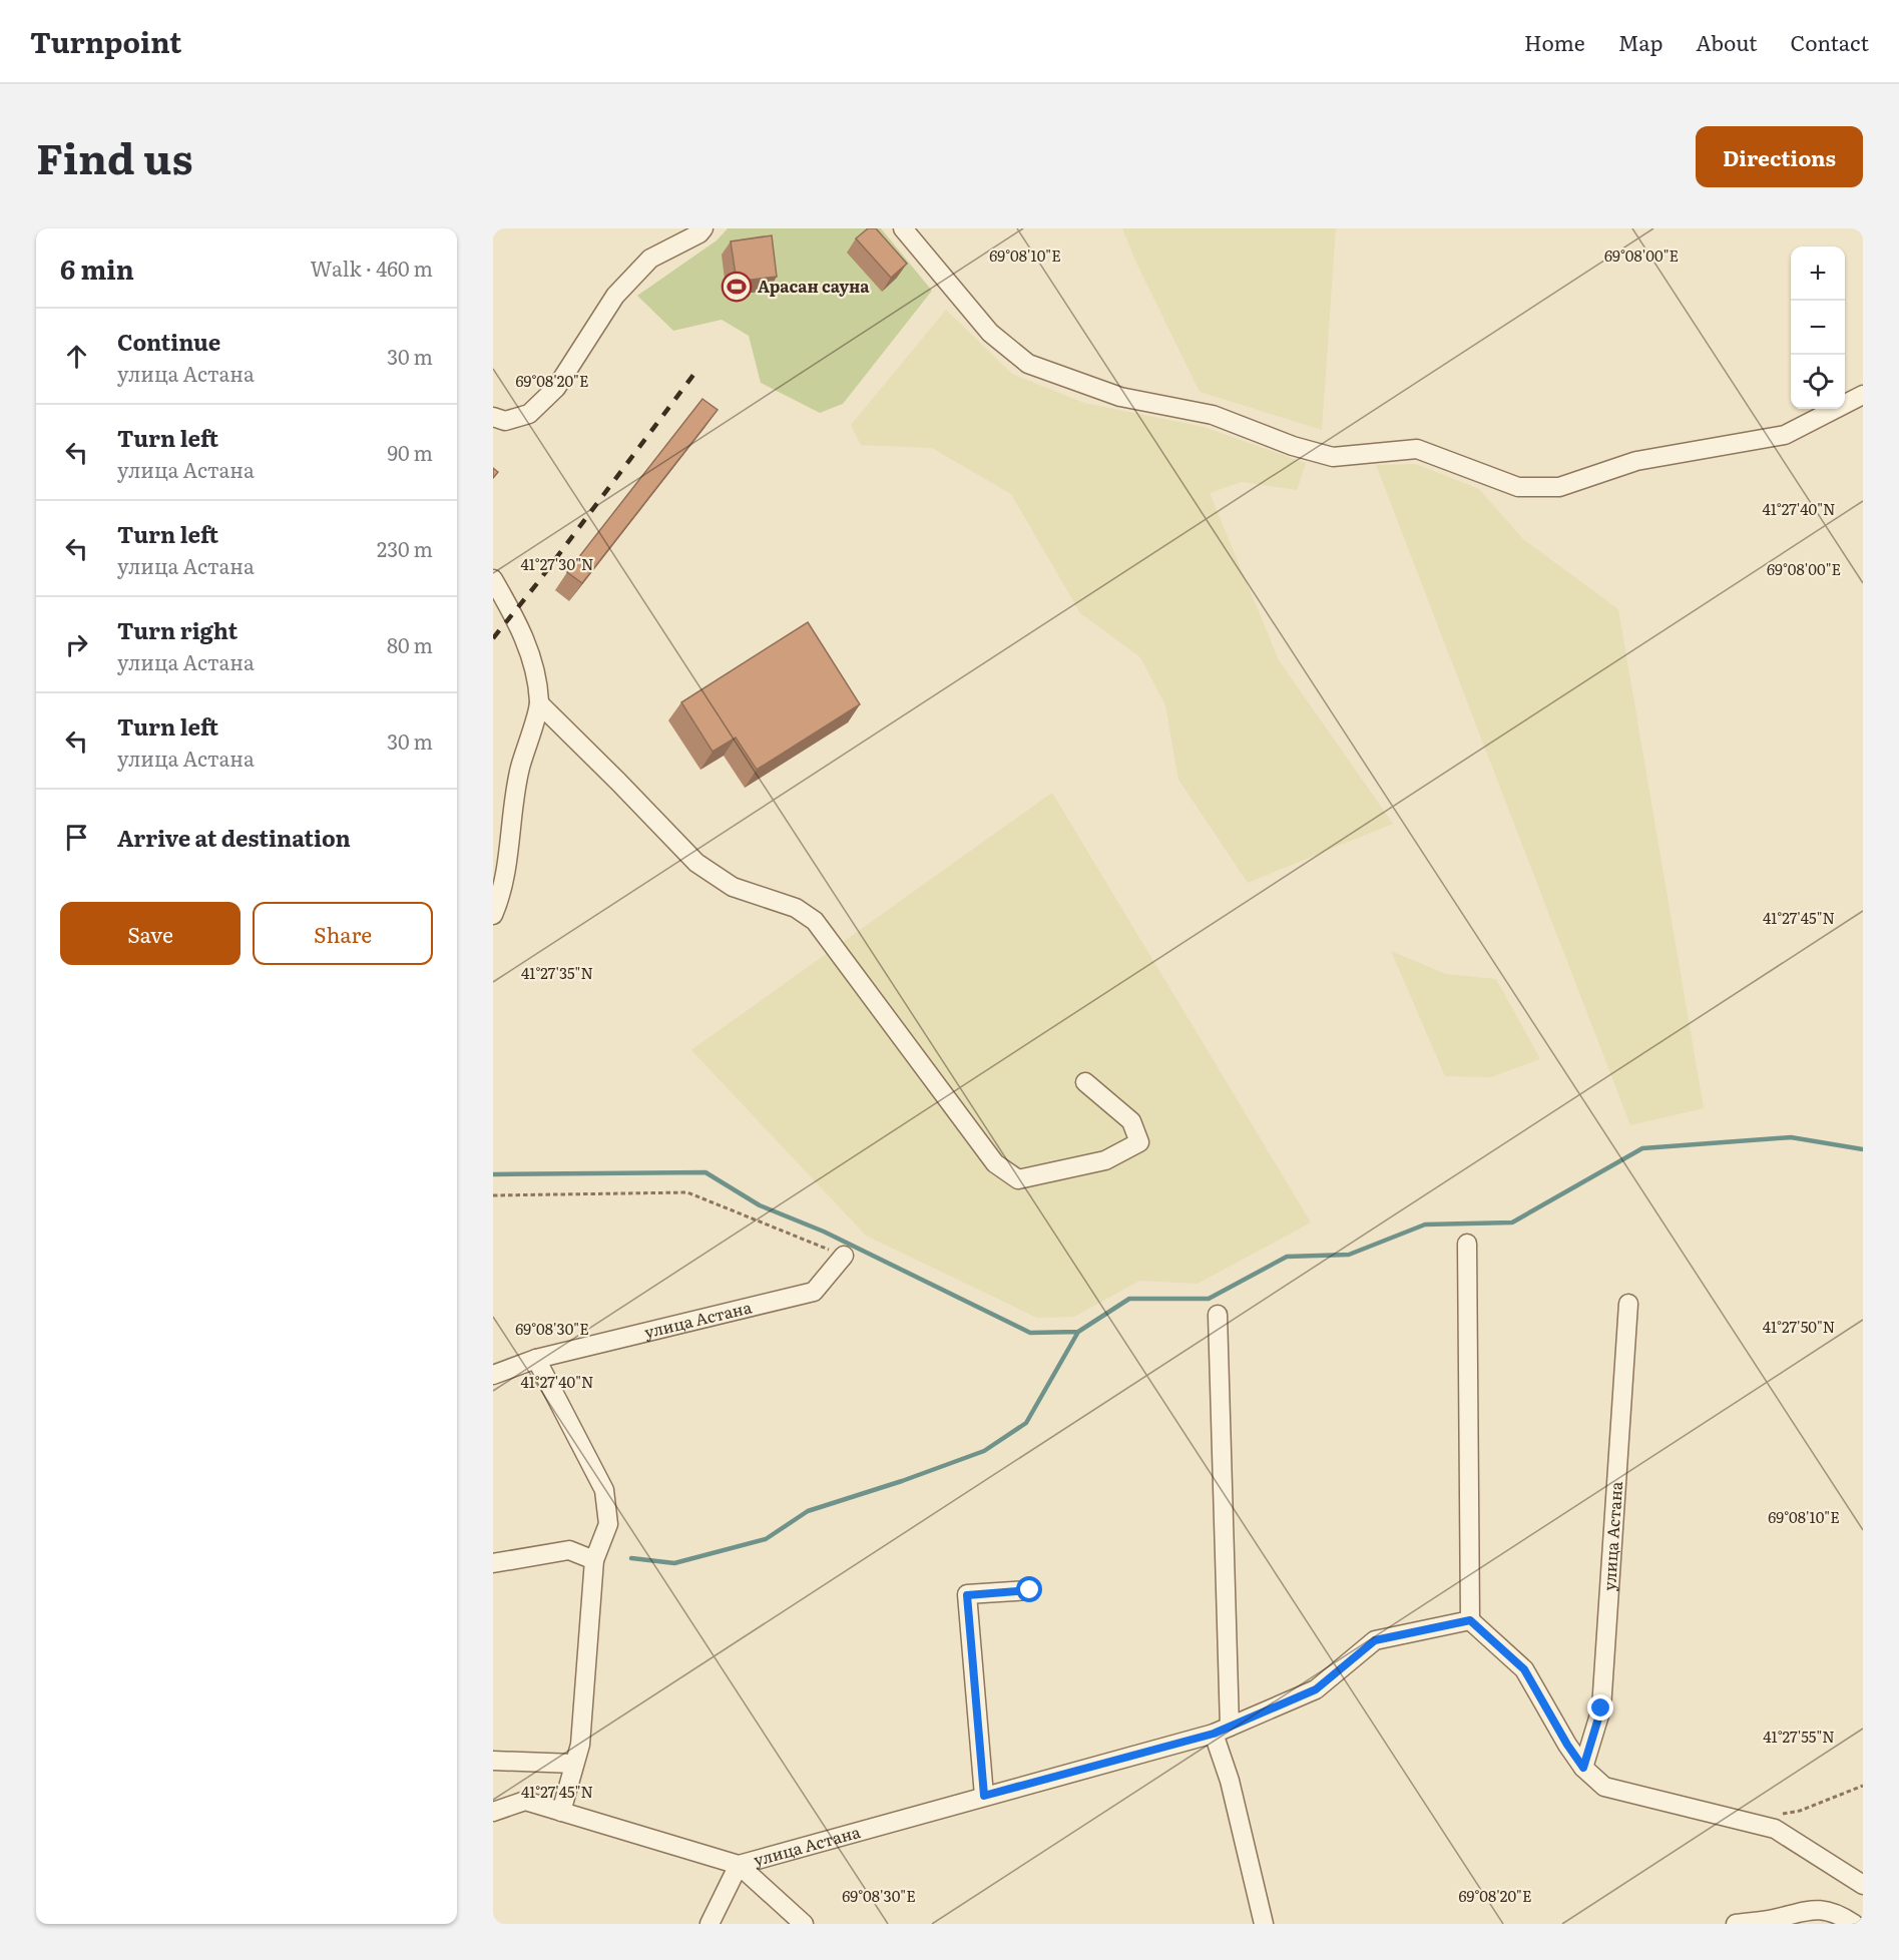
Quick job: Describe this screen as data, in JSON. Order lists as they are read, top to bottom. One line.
{"streets":{"street":["улица Астана"]},"places":{"sports":["Арасан сауна"]},"page":{"header":"Turnpoint","nav":["Home","Map","About","Contact"],"title":"Find us","buttons":["Directions",["Save","Share"]],"heading":["6 min","Walk · 460 m"],"map_buttons":["+","−"],"list":[["Continue","улица Астана","30 m"],["Turn left","улица Астана","90 m"],["Turn left","улица Астана","230 m"],["Turn right","улица Астана","80 m"],["Turn left","улица Астана","30 m"],"Arrive at destination"]},"coordinates":["69°08'10\"E","69°08'00\"E","69°08'20\"E","41°27'40\"N","41°27'30\"N","41°27'45\"N","41°27'35\"N","41°27'50\"N","69°08'30\"E","41°27'55\"N"]}
